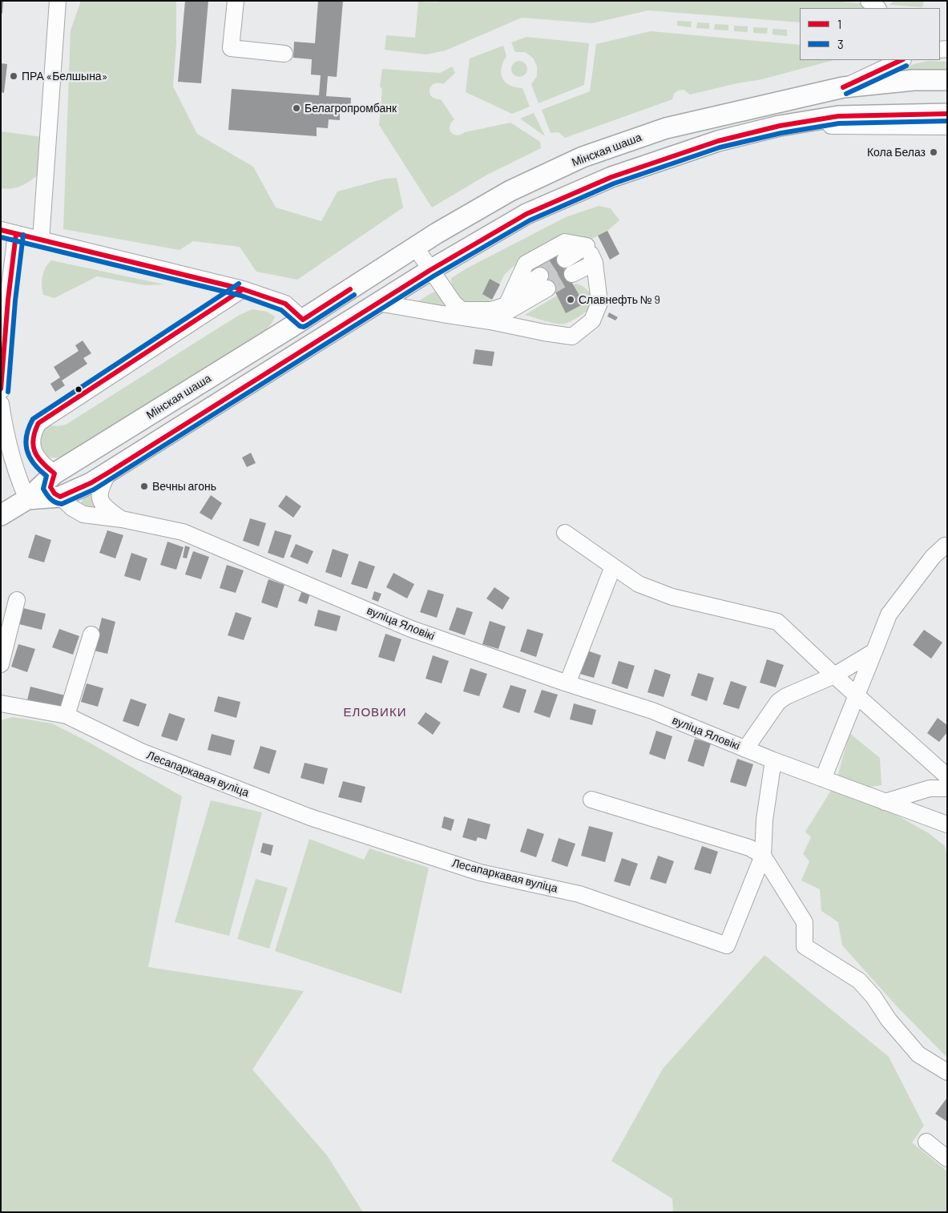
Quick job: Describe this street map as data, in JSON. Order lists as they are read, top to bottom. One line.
{"streets":{"main road":["Мінская шаша"],"street":["вуліца Яловікі","Лесапаркавая вуліца"]},"districts":["ЕЛОВИКИ"],"places":["ПРА «Белшына»","Белагропромбанк","Кола Белаз","Славнефть № 9","Вечны агонь"],"lines":["transit line 1","transit line 3"],"legend":["1","3"]}
